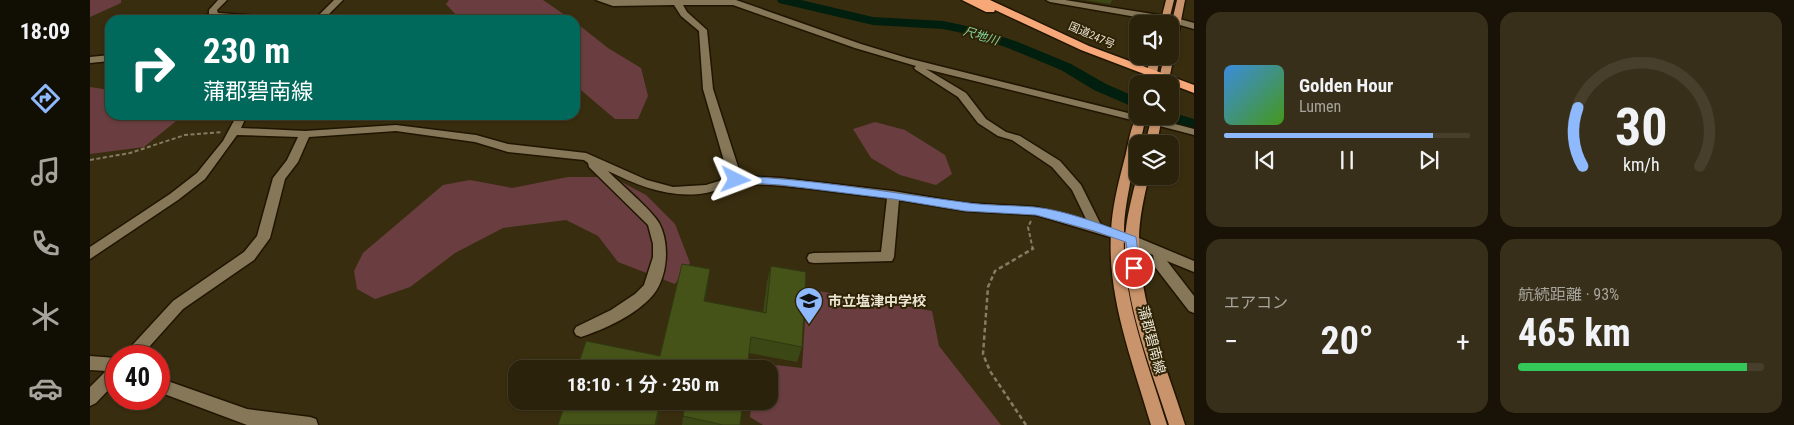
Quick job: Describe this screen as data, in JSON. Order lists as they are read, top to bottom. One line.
{"streets":{"highway":["国道247号"],"main road":["蒲郡碧南線"]},"water":["尺地川"],"places":{"school or university":["市立塩津中学校"]},"page":{"tabs":"18:09","turn":["230 m","蒲郡碧南線"],"song":["Golden Hour","Lumen"],"tile":["エアコン",["航続距離 · 93%","465 km"]],"heat":["−","20°","+"],"limit":"40","trip":"18:10 · 1 分 · 250 m","gauge":["30","km/h"]}}
